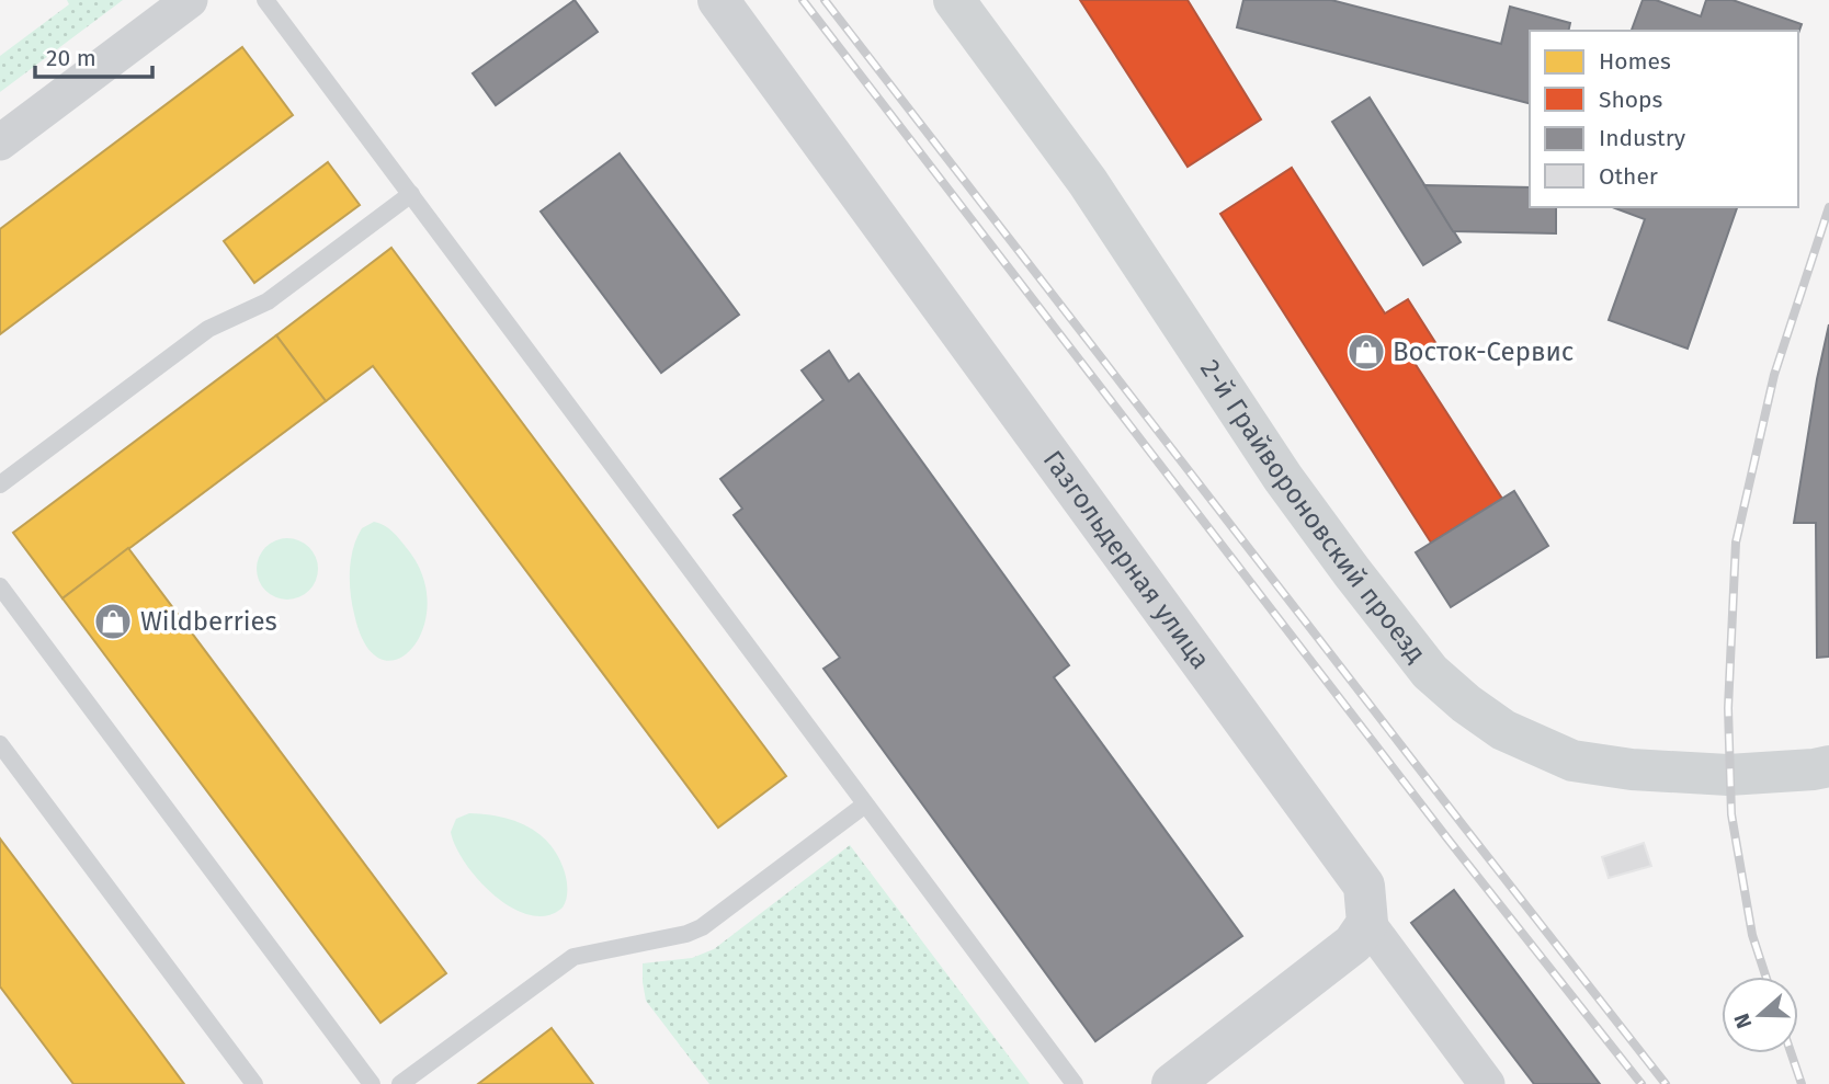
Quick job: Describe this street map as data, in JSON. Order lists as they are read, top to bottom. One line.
{"streets":{"main road":["2-й Грайвороновский проезд"],"street":["Газгольдерная улица"]},"places":{"shop":["Восток-Сервис","Wildberries"]},"legend":["Homes","Shops","Industry","Other"],"scale_bar":"20 m","north":"left"}
